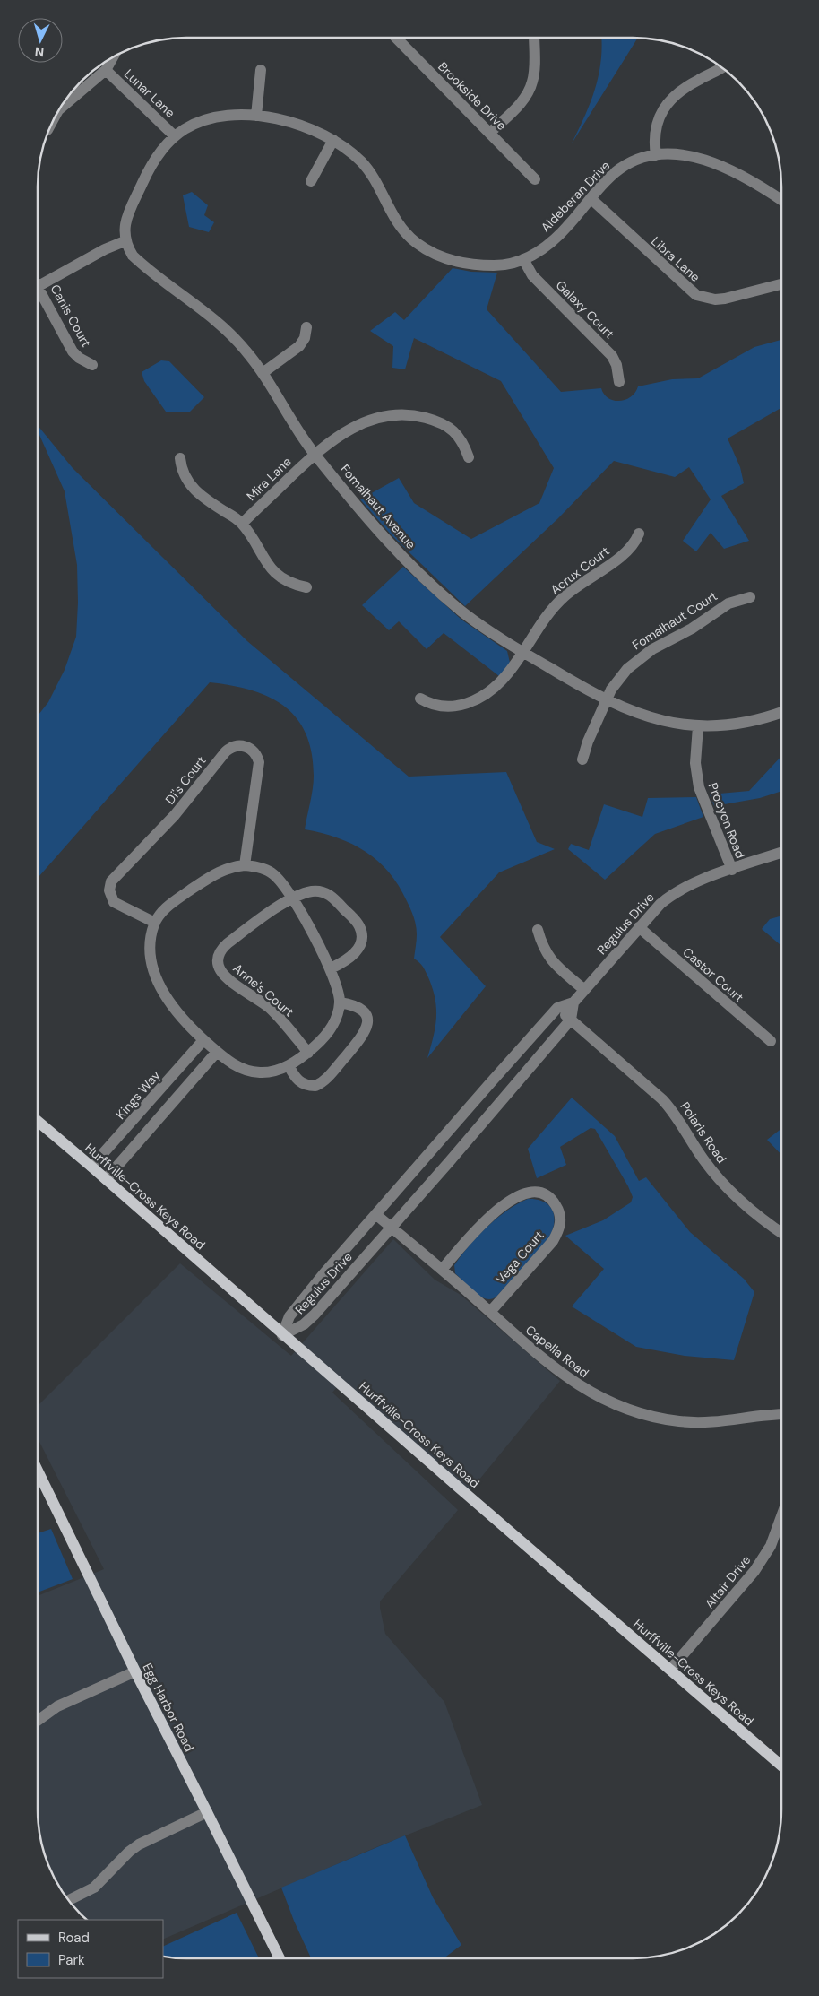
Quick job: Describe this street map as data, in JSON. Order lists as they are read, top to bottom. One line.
{"streets":{"main road":["Hurffville-Cross Keys Road","Egg Harbor Road"],"street":["Lunar Lane","Brookside Drive","Aldeberan Drive","Libra Lane","Galaxy Court","Canis Court","Mira Lane","Fomalhaut Avenue","Acrux Court","Fomalhaut Court","Di's Court","Procyon Road","Regulus Drive","Castor Court","Anne's Court","Kings Way","Polaris Road","Vega Court","Capella Road","Altair Drive"]},"crossings":[["Lunar Lane","Aldeberan Drive"],["Aldeberan Drive","Libra Lane"],["Aldeberan Drive","Galaxy Court"],["Mira Lane","Fomalhaut Avenue"],["Fomalhaut Avenue","Acrux Court"],["Fomalhaut Avenue","Fomalhaut Court"],["Fomalhaut Avenue","Procyon Road"],["Procyon Road","Regulus Drive"],["Regulus Drive","Castor Court"],["Regulus Drive","Polaris Road"],["Regulus Drive","Hurffville-Cross Keys Road"],["Regulus Drive","Capella Road"],["Kings Way","Hurffville-Cross Keys Road"],["Hurffville-Cross Keys Road","Altair Drive"],["Vega Court","Capella Road"]],"legend":["Road","Park"],"north":"bottom"}
